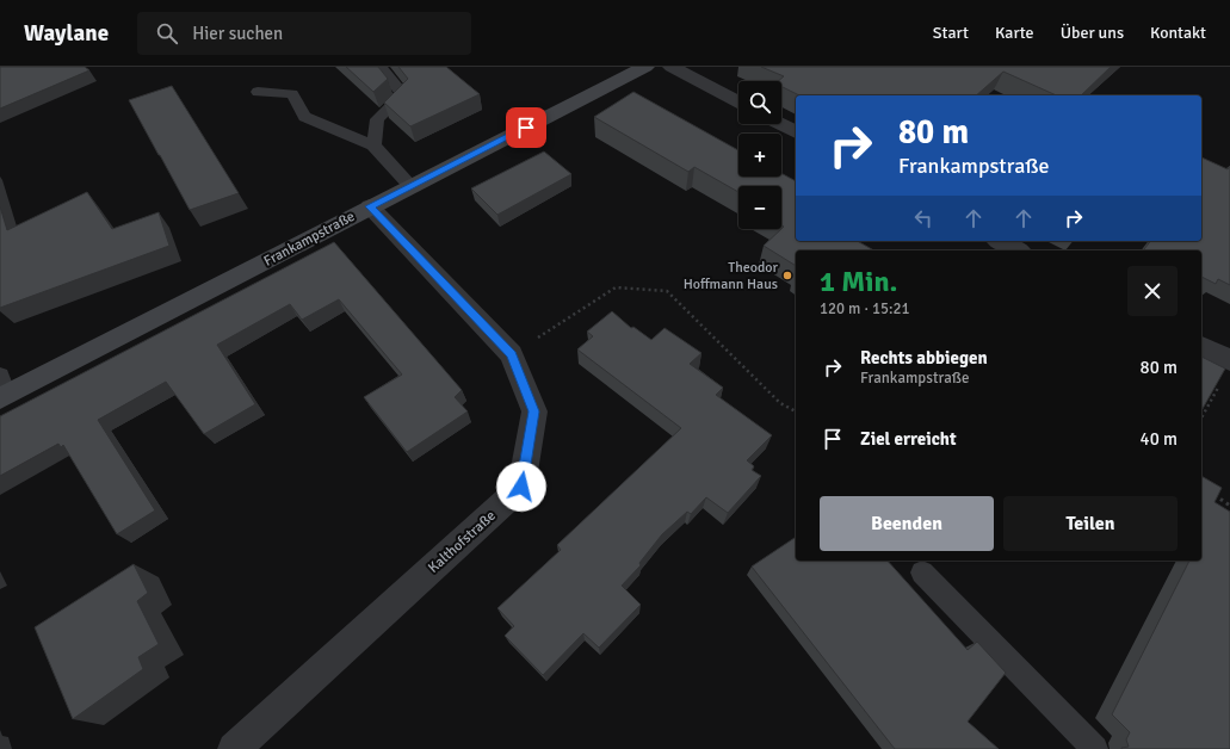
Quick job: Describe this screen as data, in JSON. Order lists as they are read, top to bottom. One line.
{"streets":{"street":["Frankampstraße","Kalthofstraße"]},"crossings":[["Frankampstraße","Kalthofstraße"]],"places":["Theodor Hoffmann Haus"],"page":{"header":"Waylane","search":"Hier suchen","nav":["Start","Karte","Über uns","Kontakt"],"map_buttons":["+","−"],"turn":["80 m","Frankampstraße"],"heading":["1 Min.","120 m · 15:21"],"list":[{"name":"Rechts abbiegen","note":"Frankampstraße","value":"80 m"},{"name":"Ziel erreicht","value":"40 m"}],"buttons":["Beenden","Teilen"]}}
